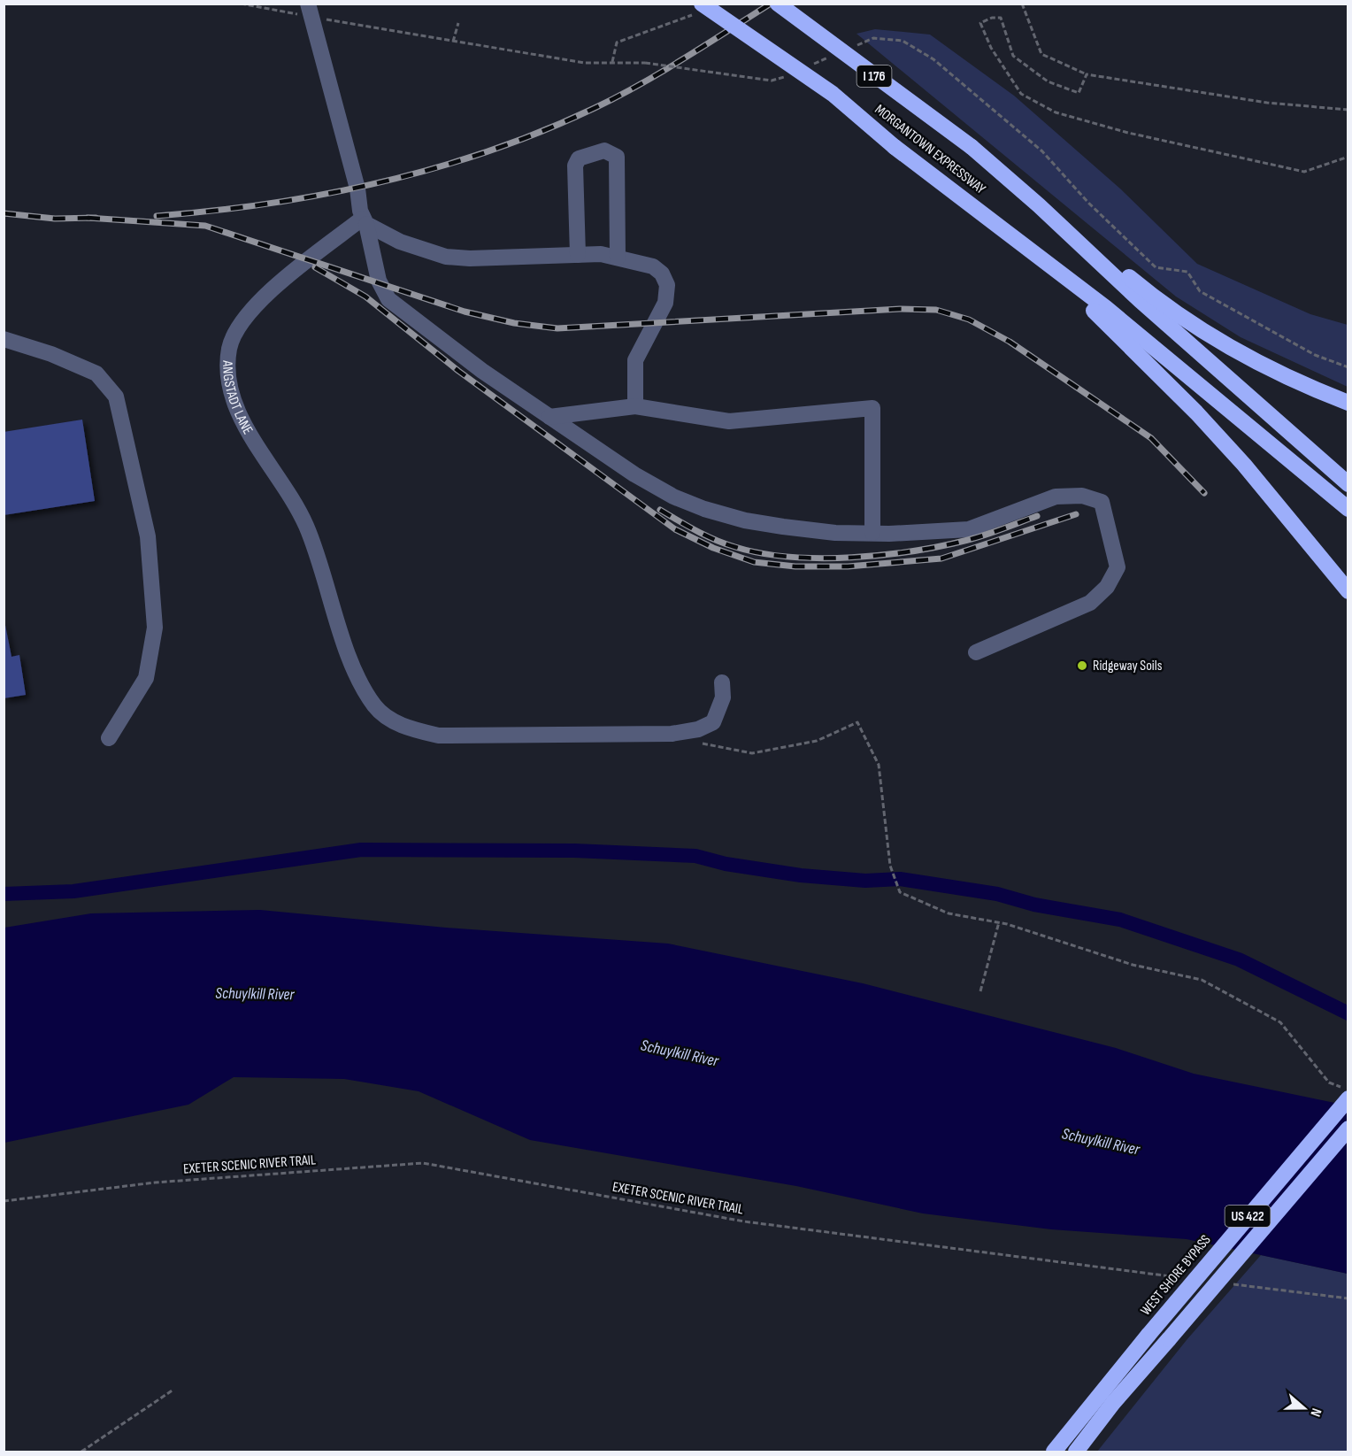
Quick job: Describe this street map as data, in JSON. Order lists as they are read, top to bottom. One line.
{"streets":{"highway":["I 176","MORGANTOWN EXPRESSWAY","US 422","WEST SHORE BYPASS"],"lane":["ANGSTADT LANE"],"path":["EXETER SCENIC RIVER TRAIL"]},"water":["Schuylkill River"],"places":["Ridgeway Soils"],"north":"right"}
